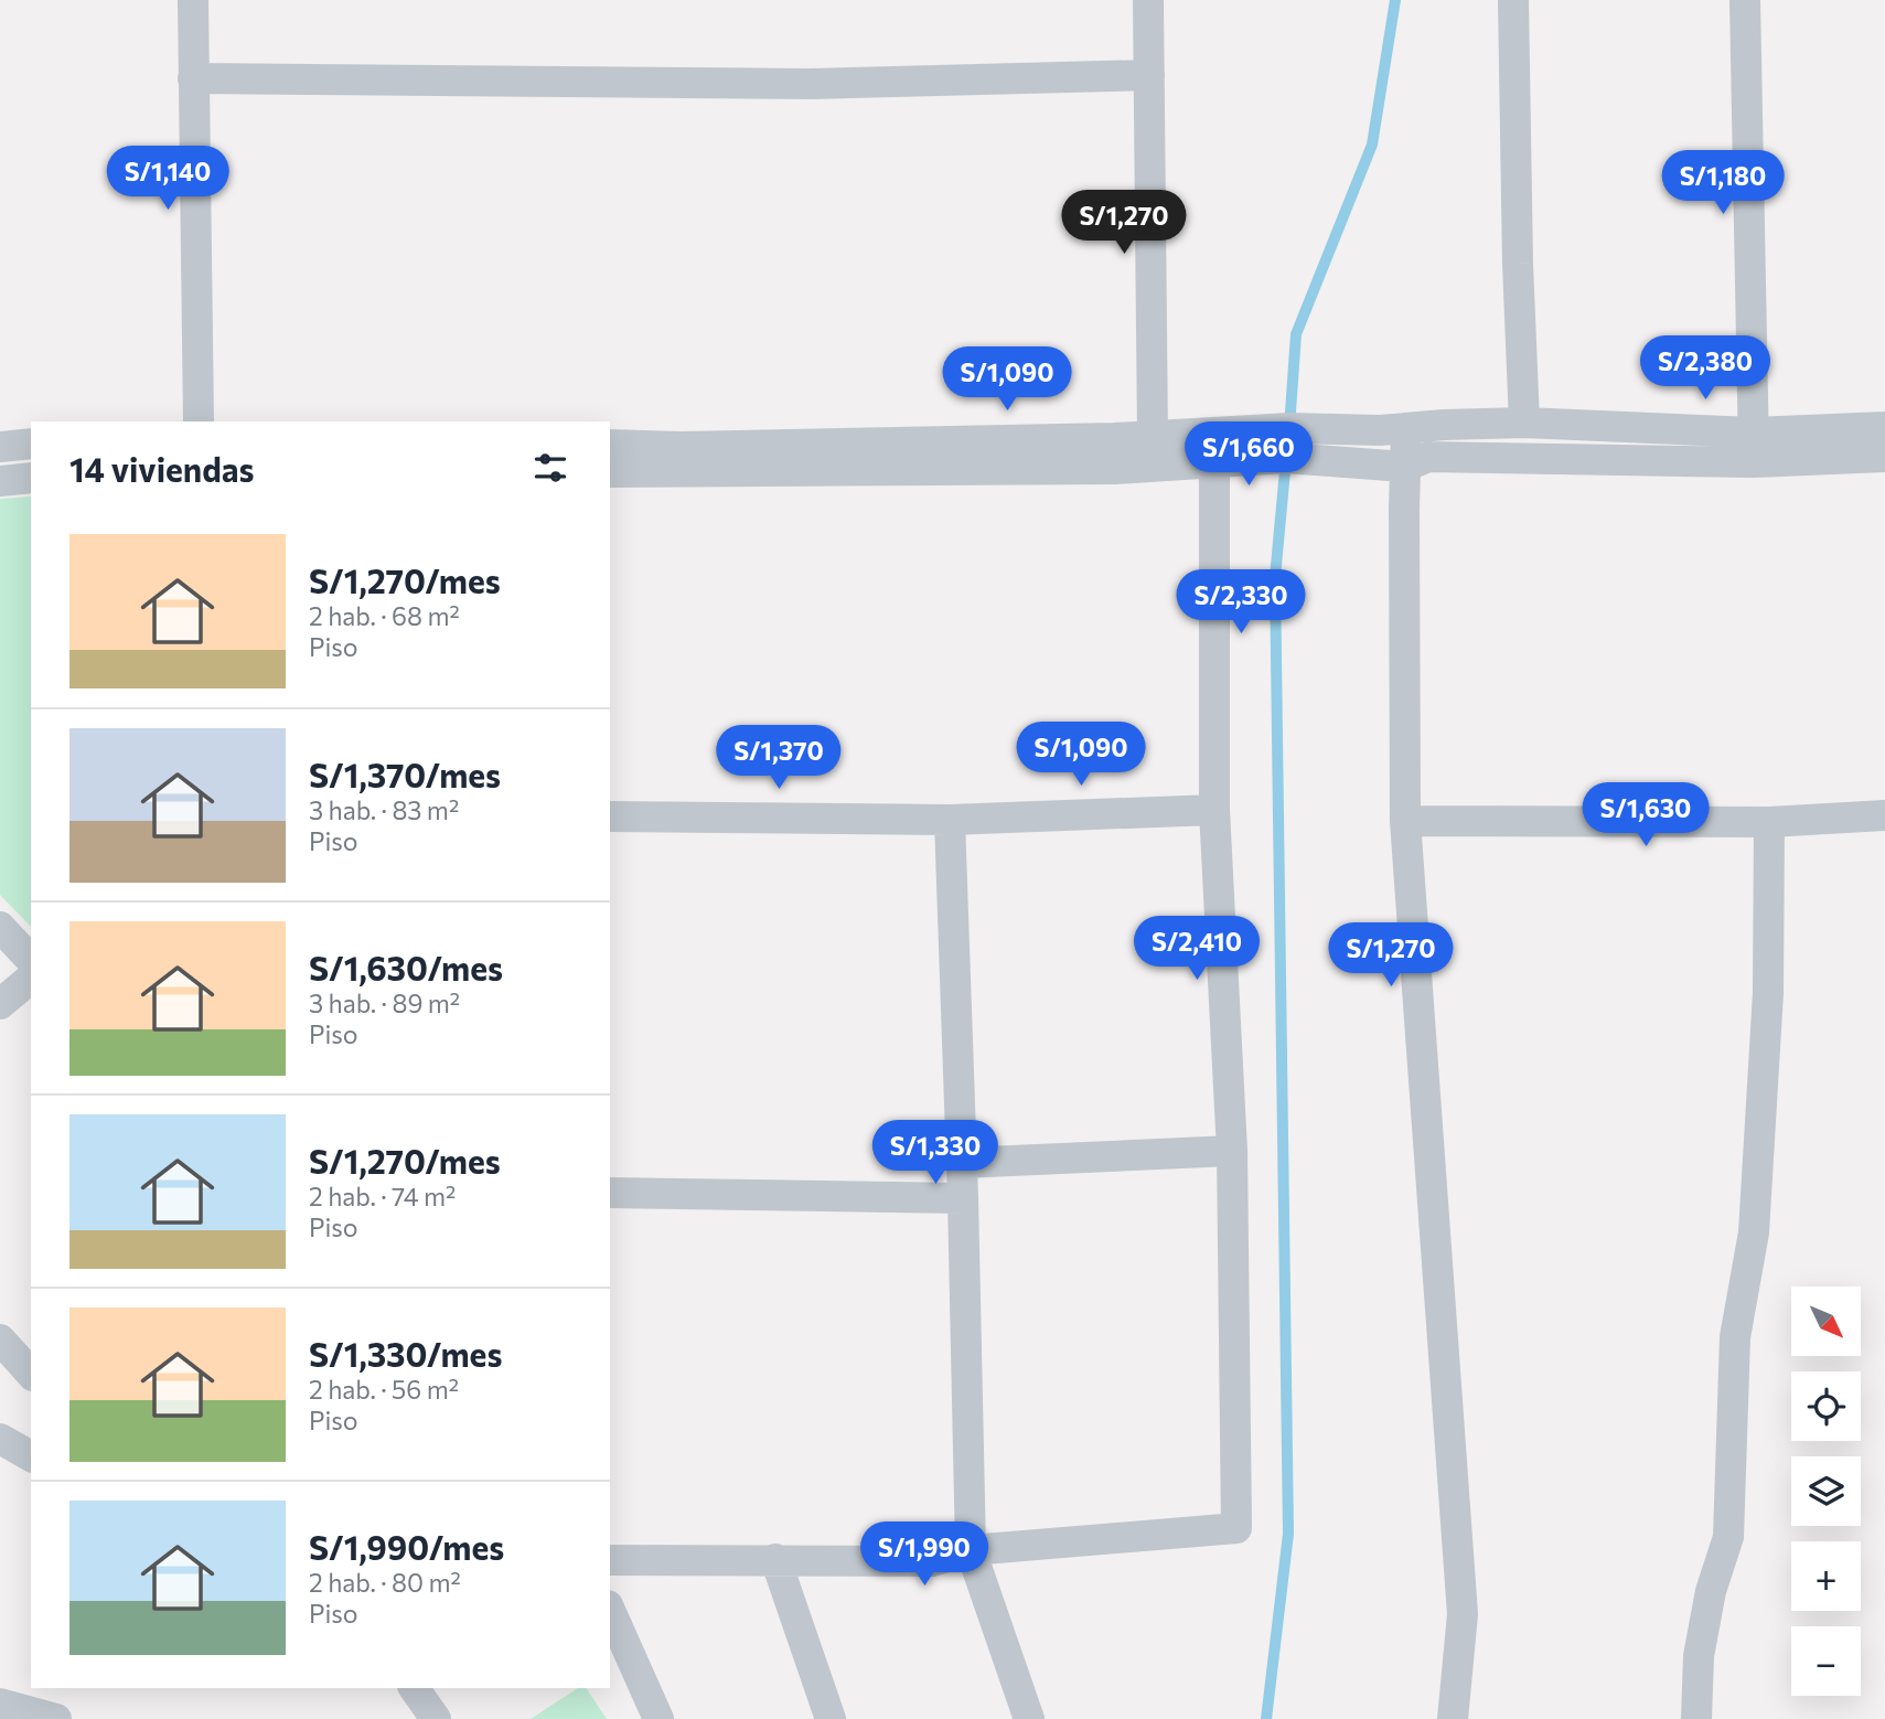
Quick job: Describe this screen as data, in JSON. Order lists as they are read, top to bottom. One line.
{"north":"bottom right","page":{"price":["S/1,140","S/1,180","S/1,270","S/2,380","S/1,090","S/1,660","S/2,330","S/1,090","S/1,370","S/1,630","S/2,410","S/1,270","S/1,330","S/1,990"],"heading":"14 viviendas","list":[{"name":"S/1,270/mes","note":"2 hab. · 68 m² · Piso"},{"name":"S/1,370/mes","note":"3 hab. · 83 m² · Piso"},{"name":"S/1,630/mes","note":"3 hab. · 89 m² · Piso"},{"name":"S/1,270/mes","note":"2 hab. · 74 m² · Piso"},{"name":"S/1,330/mes","note":"2 hab. · 56 m² · Piso"},{"name":"S/1,990/mes","note":"2 hab. · 80 m² · Piso"}],"map_buttons":["+","−"]}}
